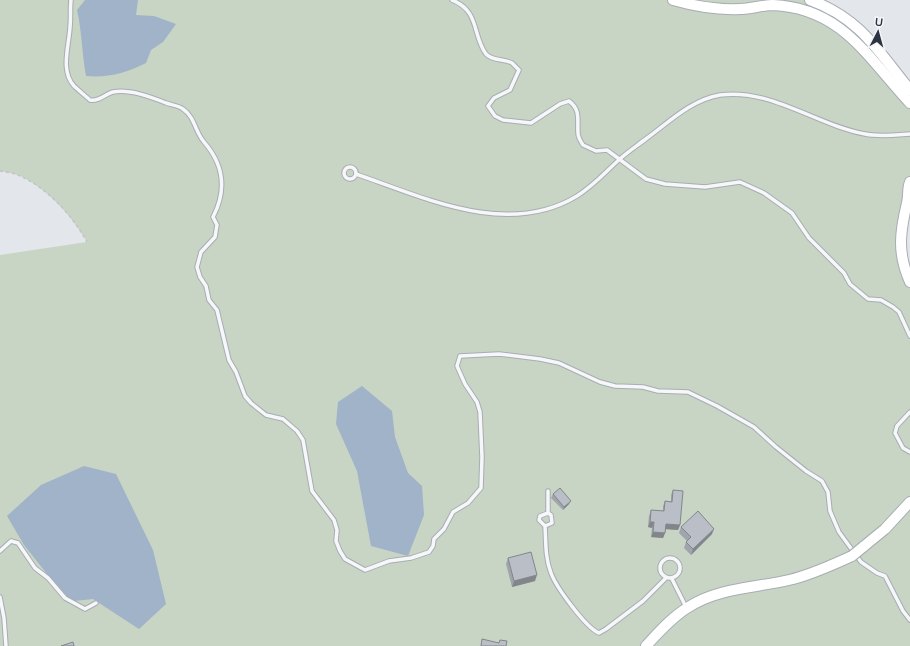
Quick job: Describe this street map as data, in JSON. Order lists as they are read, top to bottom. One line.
{"north":"top"}
